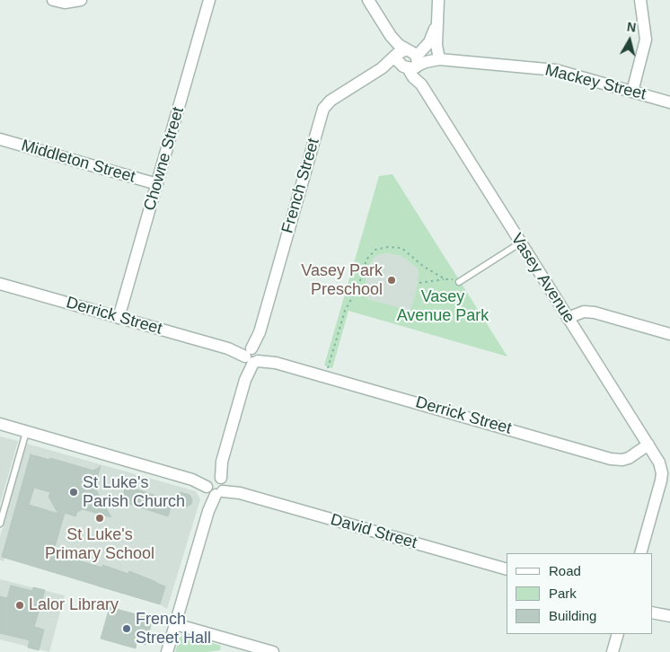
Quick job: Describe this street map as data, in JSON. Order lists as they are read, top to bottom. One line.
{"streets":{"street":["Mackey Street","Chowne Street","Middleton Street","French Street","Vasey Avenue","Derrick Street","David Street"]},"crossings":[["Mackey Street","French Street"],["Mackey Street","Vasey Avenue"],["Chowne Street","Middleton Street"],["Chowne Street","Derrick Street"],["French Street","Vasey Avenue"],["French Street","Derrick Street"],["French Street","David Street"],["Vasey Avenue","Derrick Street"]],"parks":["Vasey Avenue Park"],"places":["Vasey Park Preschool","St Luke's Parish Church","St Luke's Primary School","Lalor Library","French Street Hall"],"legend":["Road","Park","Building"],"north":"top"}
